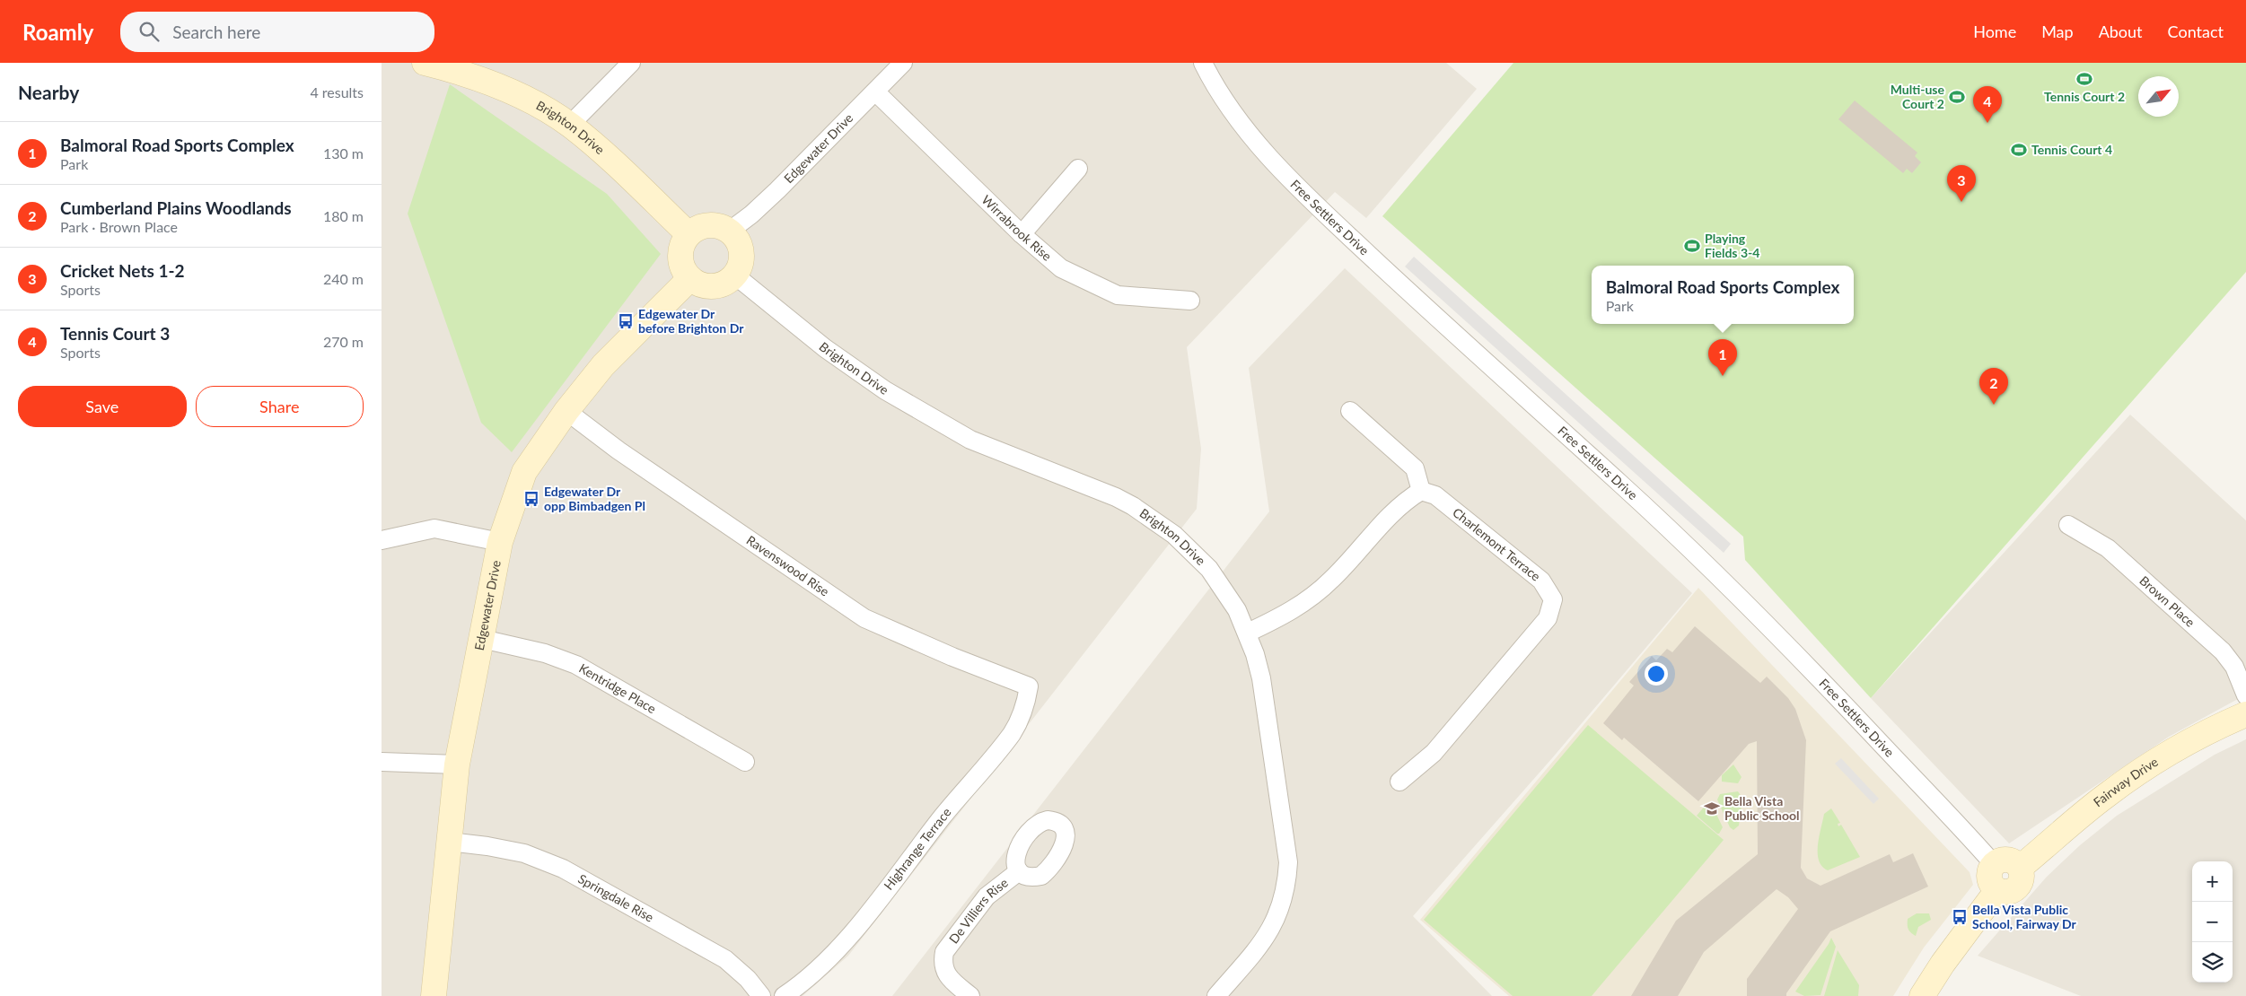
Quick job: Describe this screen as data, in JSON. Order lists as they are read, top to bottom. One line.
{"streets":{"street":["Brighton Drive","Edgewater Drive","Free Settlers Drive","Wirrabrook Rise","Charlemont Terrace","Ravenswood Rise","Brown Place","Kentridge Place","Fairway Drive","Highrange Terrace","Springdale Rise","De Villiers Rise"]},"crossings":[["Brighton Drive","Edgewater Drive"],["Edgewater Drive","Wirrabrook Rise"],["Edgewater Drive","Ravenswood Rise"],["Edgewater Drive","Kentridge Place"],["Edgewater Drive","Springdale Rise"],["Free Settlers Drive","Fairway Drive"],["Ravenswood Rise","Highrange Terrace"]],"places":{"sports":["Tennis Court 2","Multi-use Court 2","Tennis Court 4","Playing Fields 3-4"],"bus stop":["Edgewater Dr before Brighton Dr","Edgewater Dr opp Bimbadgen Pl","Bella Vista Public School, Fairway Dr"],"school or university":["Bella Vista Public School"]},"north":"top right","page":{"header":"Roamly","search":"Search here","nav":["Home","Map","About","Contact"],"heading":["Nearby","4 results"],"pins":["4","3","1","2"],"list":[{"mark":"1","name":"Balmoral Road Sports Complex","note":"Park","value":"130 m"},{"mark":"2","name":"Cumberland Plains Woodlands","note":"Park · Brown Place","value":"180 m"},{"mark":"3","name":"Cricket Nets 1-2","note":"Sports","value":"240 m"},{"mark":"4","name":"Tennis Court 3","note":"Sports","value":"270 m"}],"popup":["Balmoral Road Sports Complex","Park"],"buttons":["Save","Share"],"map_buttons":["+","−"]}}
